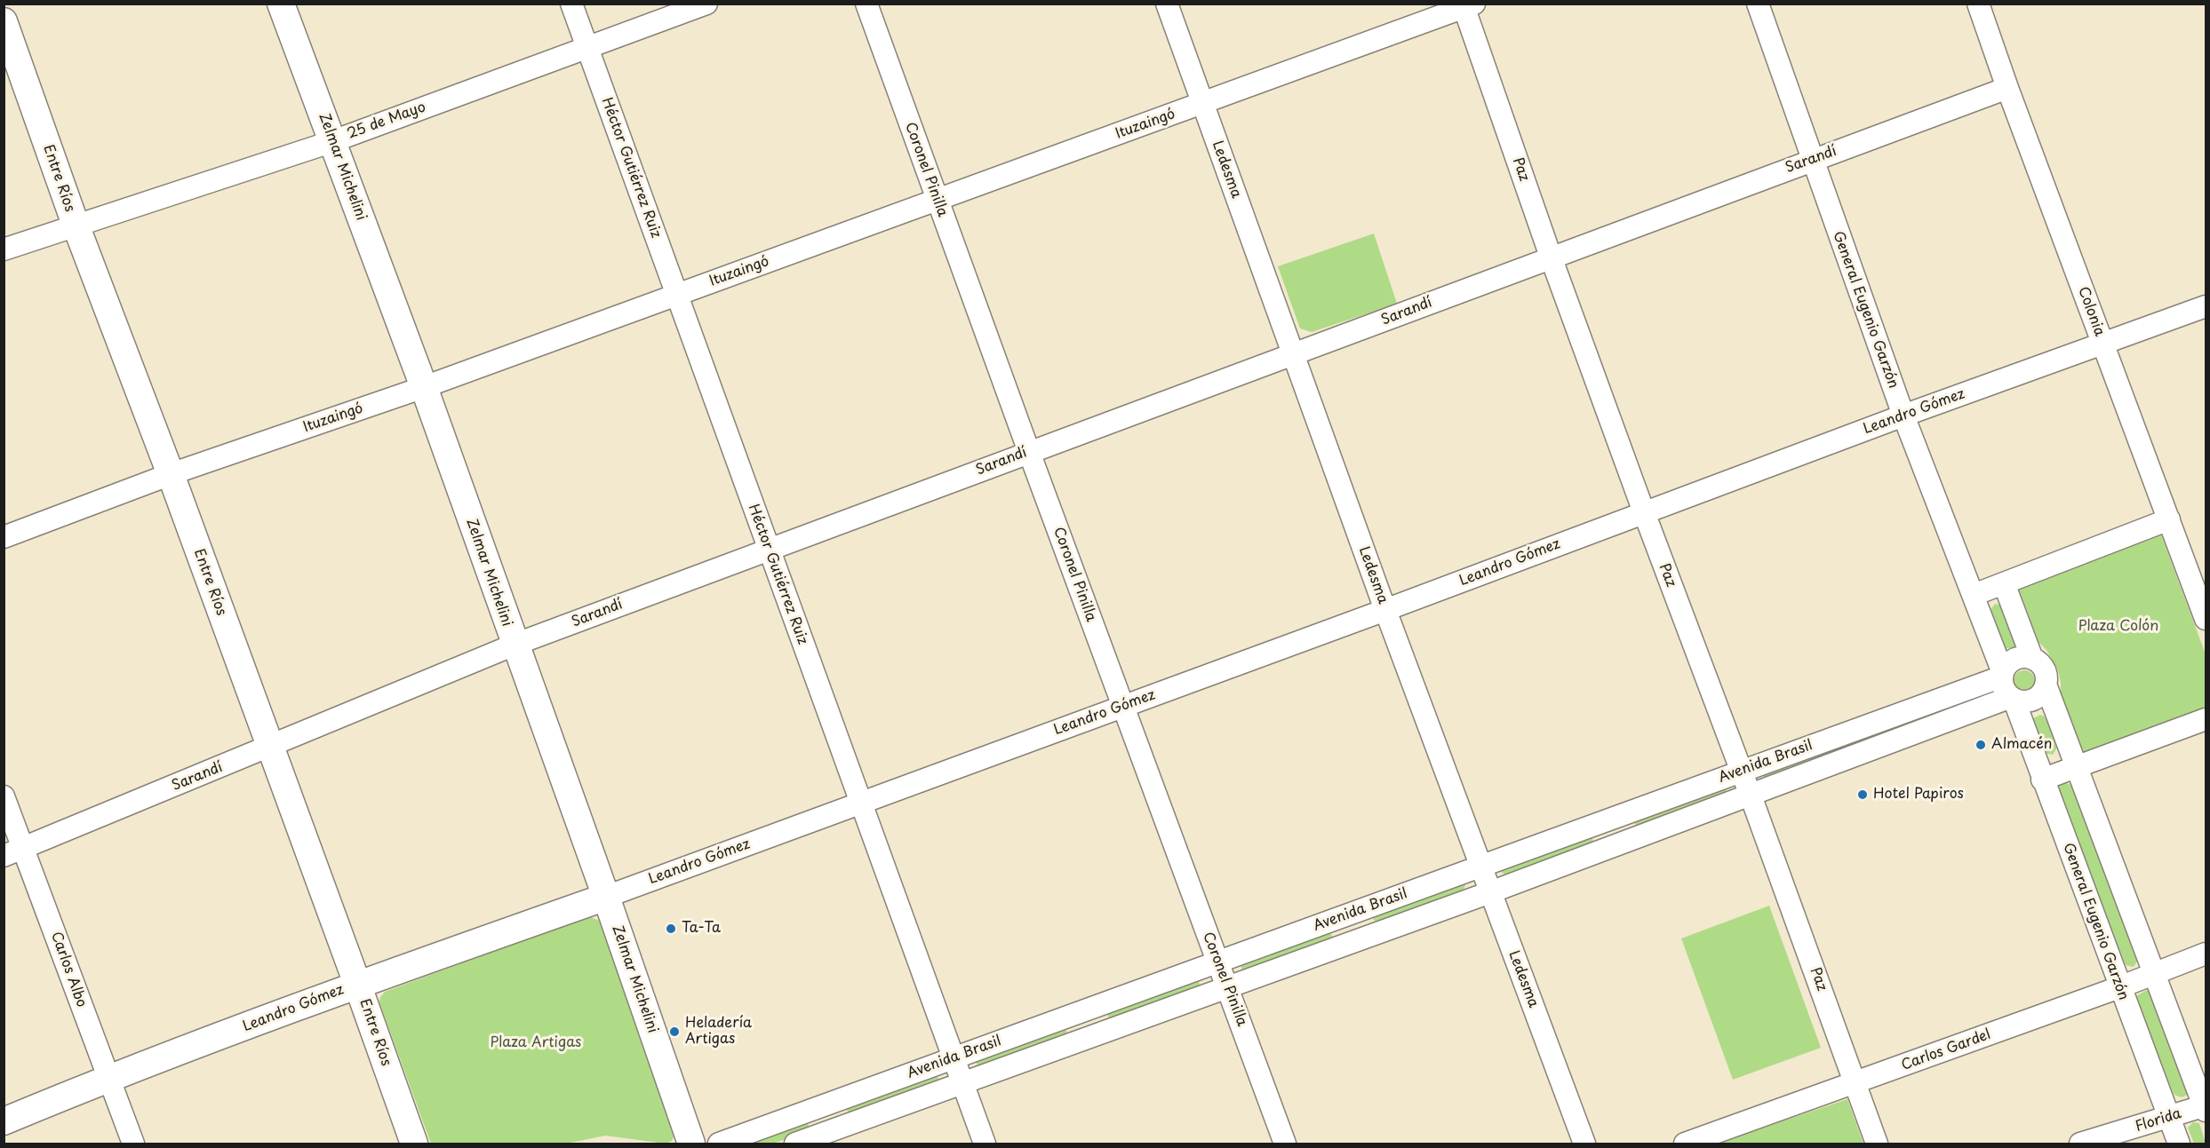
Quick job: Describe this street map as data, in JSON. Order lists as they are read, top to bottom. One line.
{"streets":{"street":["25 de Mayo","Ituzaingó","Sarandí","Zelmar Michelini","Héctor Gutiérrez Ruiz","Coronel Pinilla","Ledesma","Paz","Entre Ríos","General Eugenio Garzón","Colonia","Leandro Gómez","Avenida Brasil","Carlos Albo","Carlos Gardel","Florida"]},"crossings":[["25 de Mayo","Zelmar Michelini"],["25 de Mayo","Héctor Gutiérrez Ruiz"],["25 de Mayo","Entre Ríos"],["Ituzaingó","Zelmar Michelini"],["Ituzaingó","Héctor Gutiérrez Ruiz"],["Ituzaingó","Coronel Pinilla"],["Ituzaingó","Ledesma"],["Ituzaingó","Paz"],["Ituzaingó","Entre Ríos"],["Sarandí","Zelmar Michelini"],["Sarandí","Héctor Gutiérrez Ruiz"],["Sarandí","Coronel Pinilla"],["Sarandí","Ledesma"],["Sarandí","Paz"],["Sarandí","Entre Ríos"],["Sarandí","General Eugenio Garzón"],["Sarandí","Colonia"],["Sarandí","Carlos Albo"],["Zelmar Michelini","Leandro Gómez"],["Héctor Gutiérrez Ruiz","Leandro Gómez"],["Héctor Gutiérrez Ruiz","Avenida Brasil"],["Coronel Pinilla","Leandro Gómez"],["Coronel Pinilla","Avenida Brasil"],["Ledesma","Leandro Gómez"],["Ledesma","Avenida Brasil"],["Paz","Leandro Gómez"],["Paz","Avenida Brasil"],["Paz","Carlos Gardel"],["Entre Ríos","Leandro Gómez"],["General Eugenio Garzón","Leandro Gómez"],["General Eugenio Garzón","Avenida Brasil"],["General Eugenio Garzón","Carlos Gardel"],["General Eugenio Garzón","Florida"],["Colonia","Leandro Gómez"],["Leandro Gómez","Carlos Albo"]],"parks":["Plaza Colón","Plaza Artigas"],"places":["Almacén","Hotel Papiros","Ta-Ta","Heladería Artigas"]}
